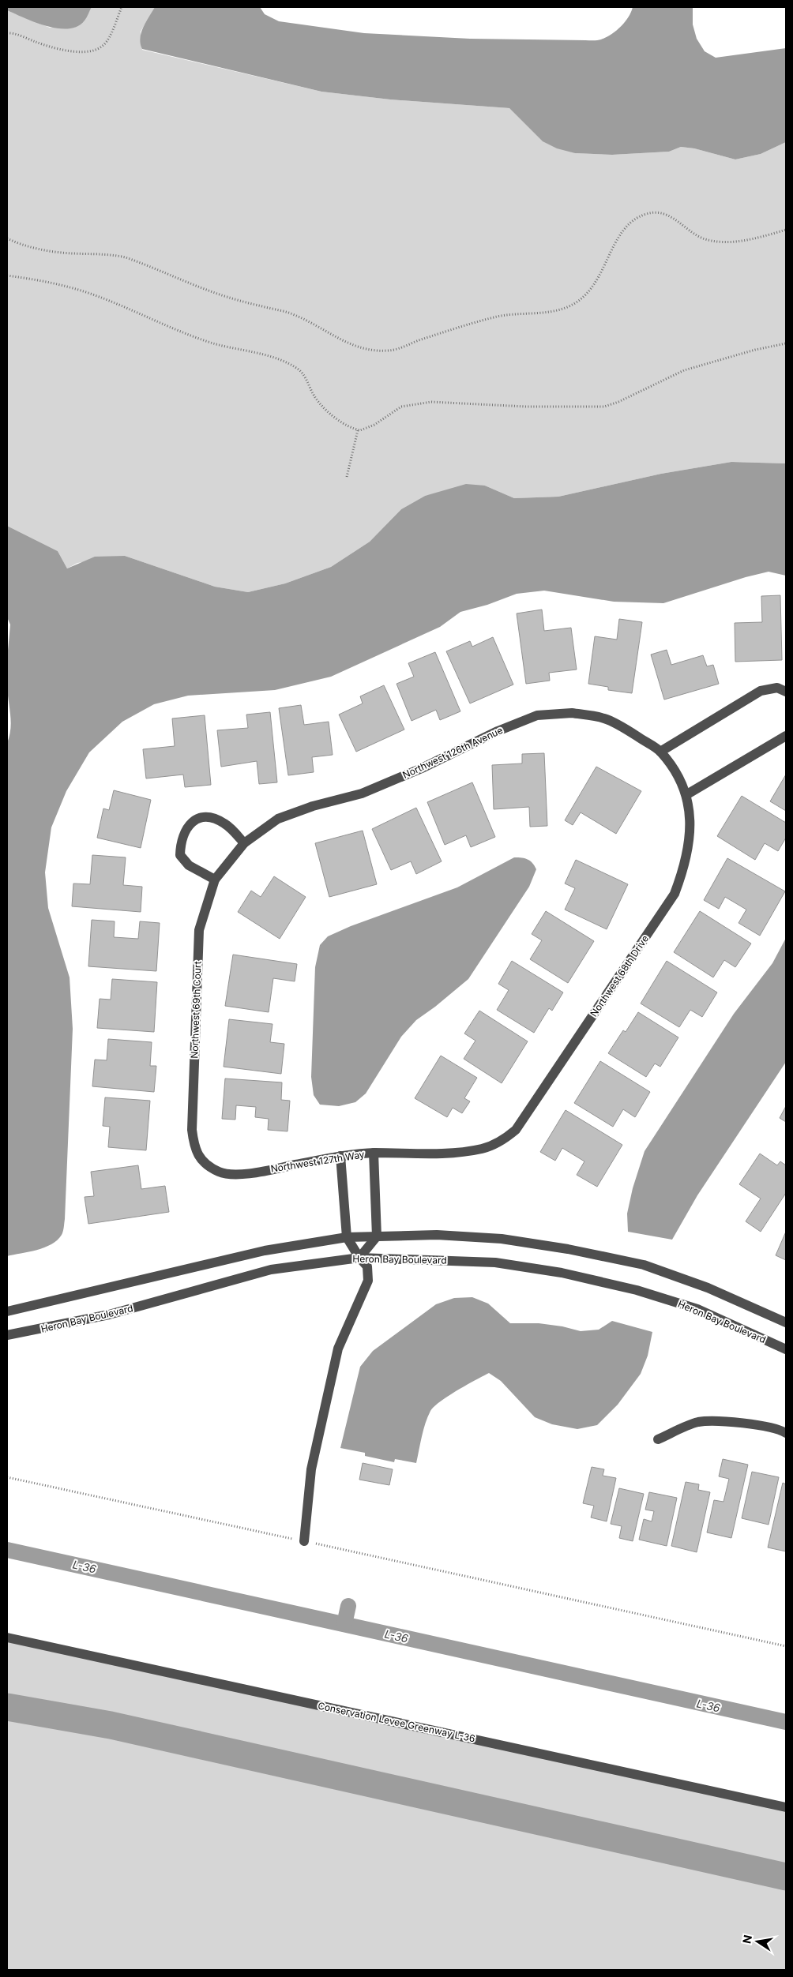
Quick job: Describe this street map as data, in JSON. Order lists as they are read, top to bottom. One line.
{"streets":{"street":["Northwest 126th Avenue","Northwest 68th Drive","Northwest 69th Court","Northwest 127th Way","Heron Bay Boulevard","Conservation Levee Greenway L-36"]},"crossings":[["Northwest 126th Avenue","Northwest 68th Drive"],["Northwest 126th Avenue","Northwest 69th Court"],["Northwest 68th Drive","Northwest 127th Way"],["Northwest 69th Court","Northwest 127th Way"]],"water":["L-36"],"north":"left"}
